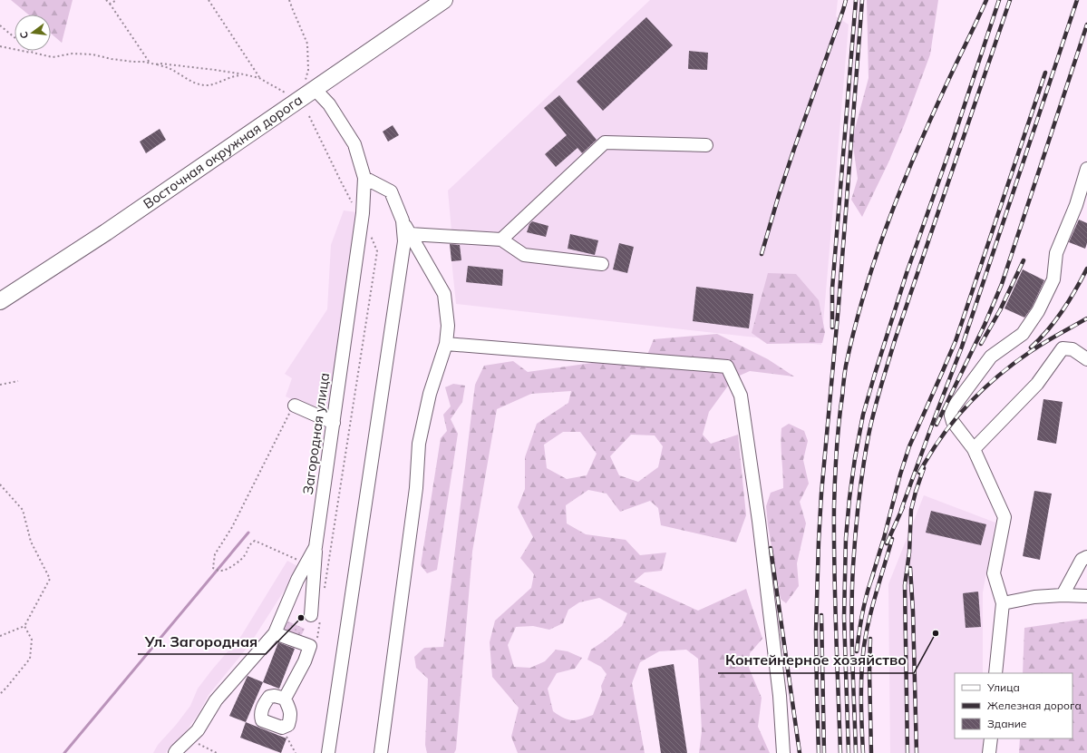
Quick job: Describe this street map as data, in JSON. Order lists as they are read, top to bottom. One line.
{"streets":{"main road":["Восточная окружная дорога"],"street":["Загородная улица"]},"crossings":[["Восточная окружная дорога","Загородная улица"]],"places":["Ул. Загородная","Контейнерное хозяйство"],"legend":["Улица","Железная дорога","Здание"],"north":"left"}
